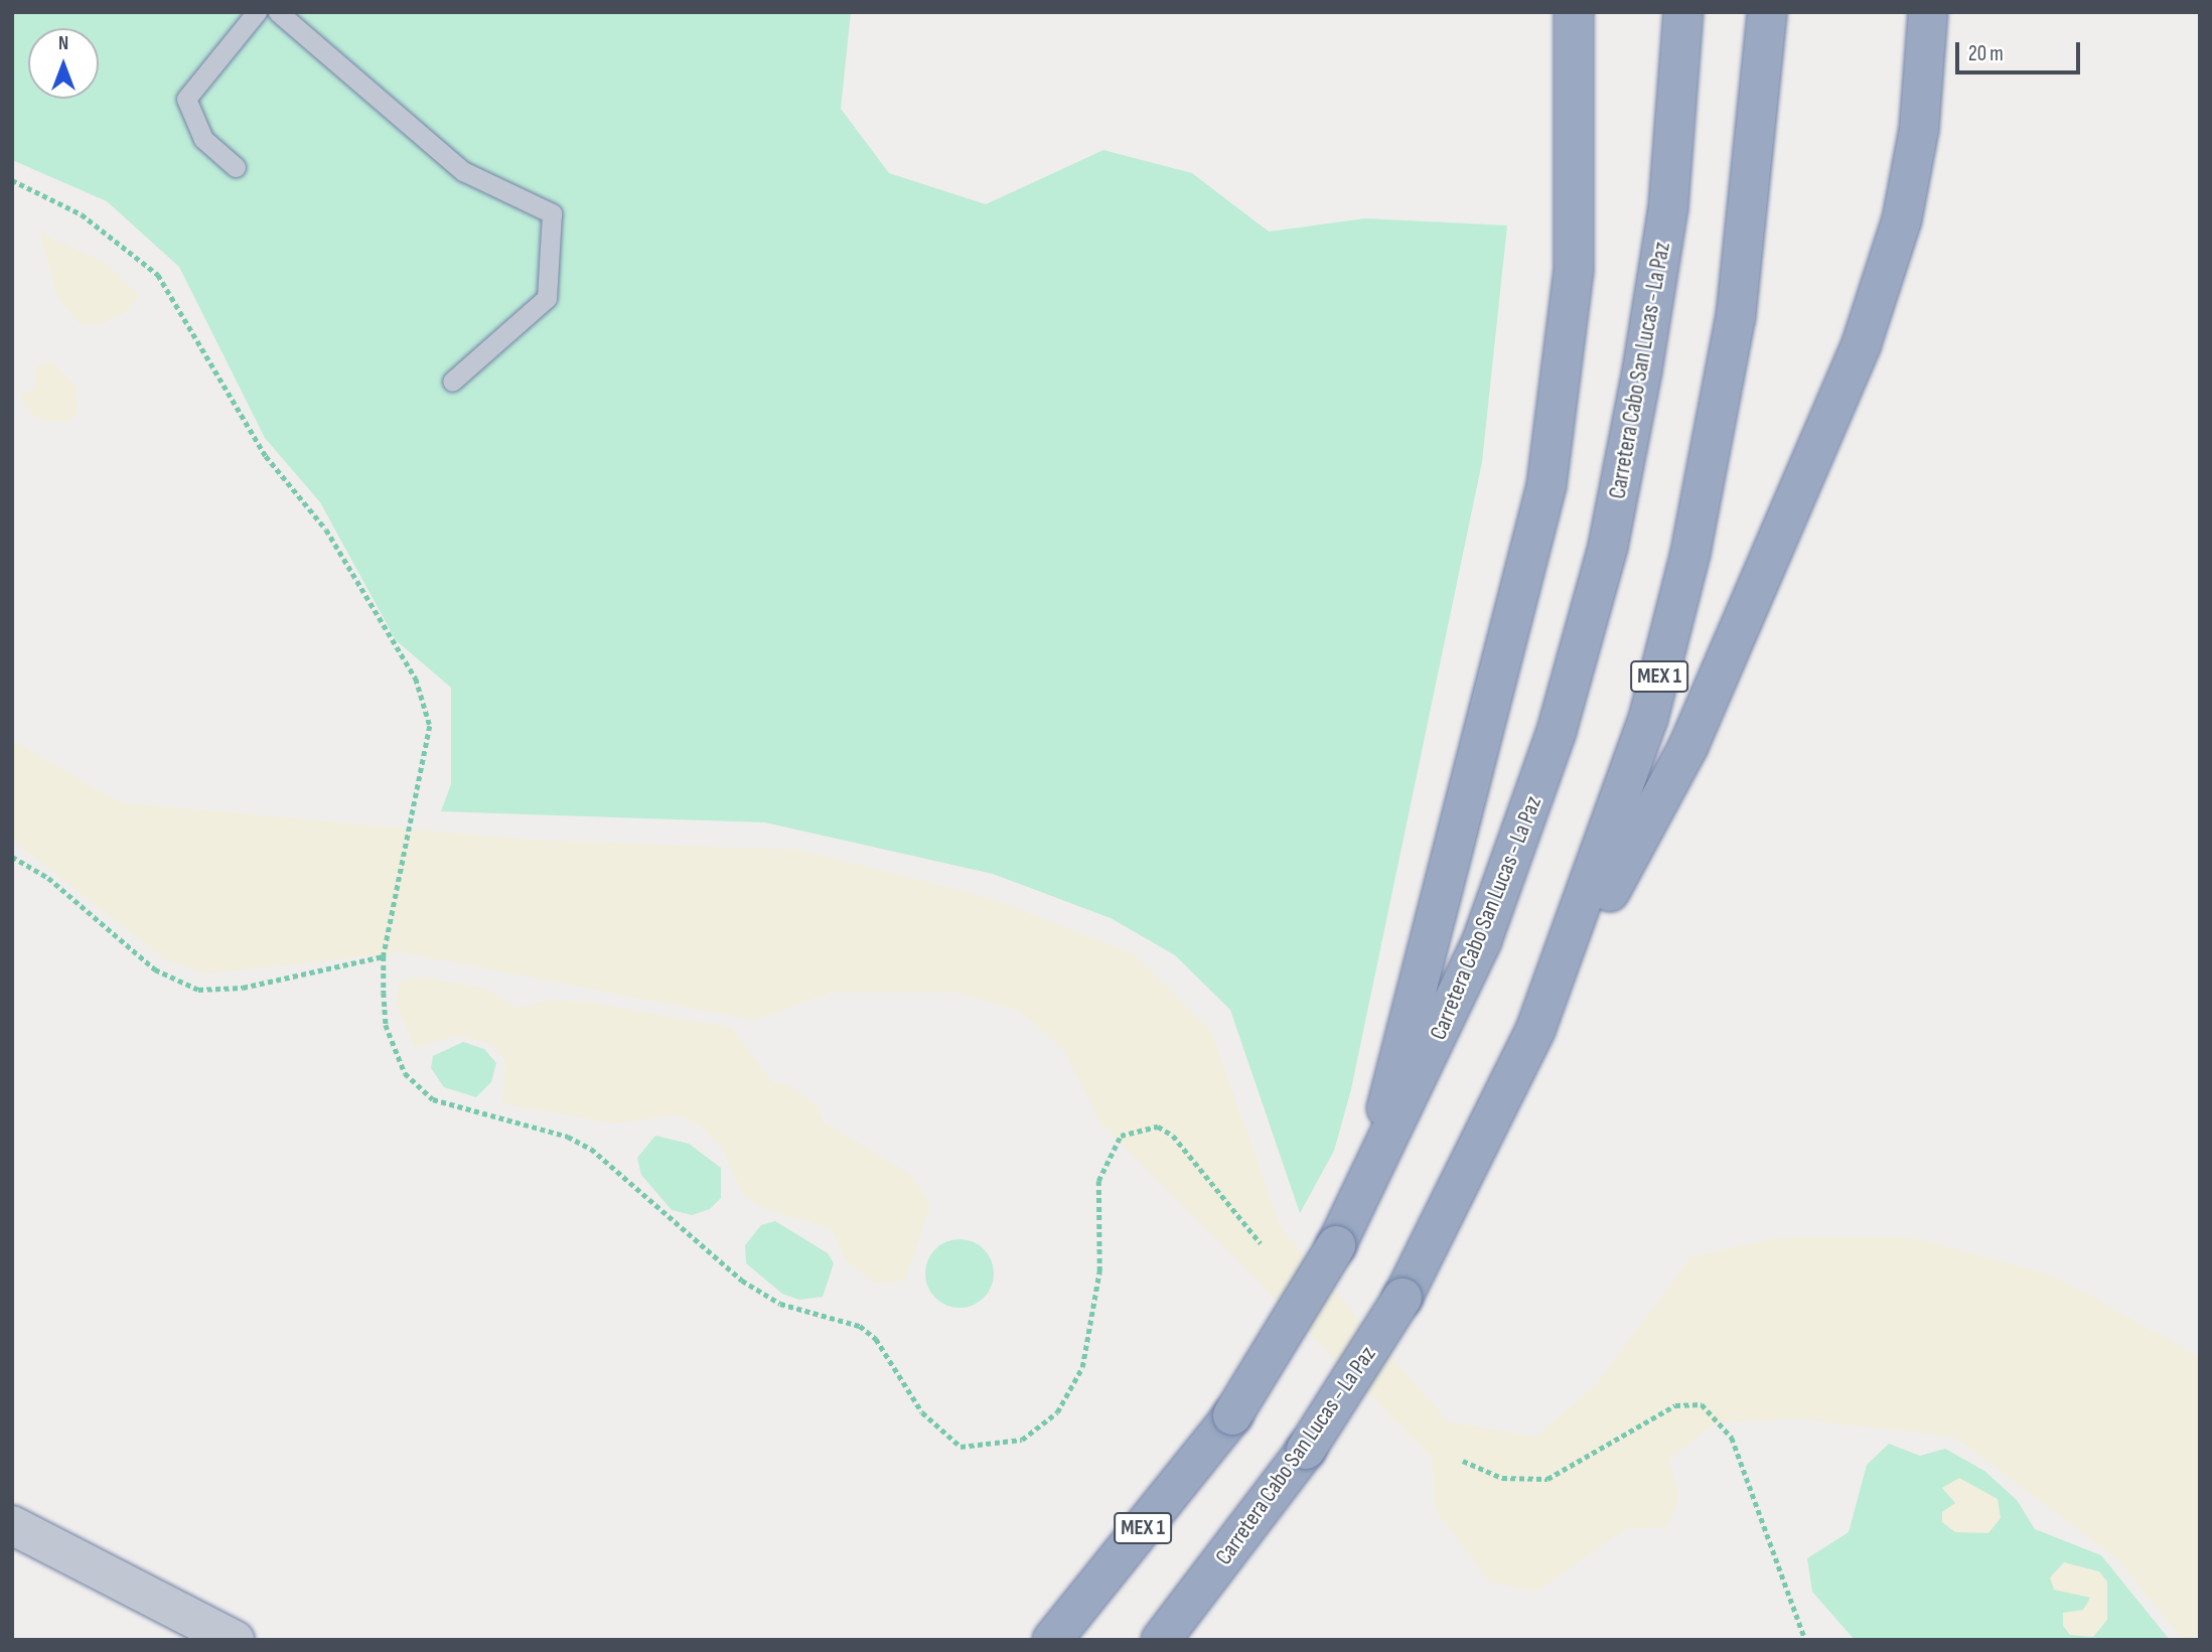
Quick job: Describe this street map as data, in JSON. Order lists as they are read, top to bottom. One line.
{"streets":{"highway":["Carretera Cabo San Lucas - La Paz","MEX 1"]},"scale_bar":"20 m","north":"top"}
